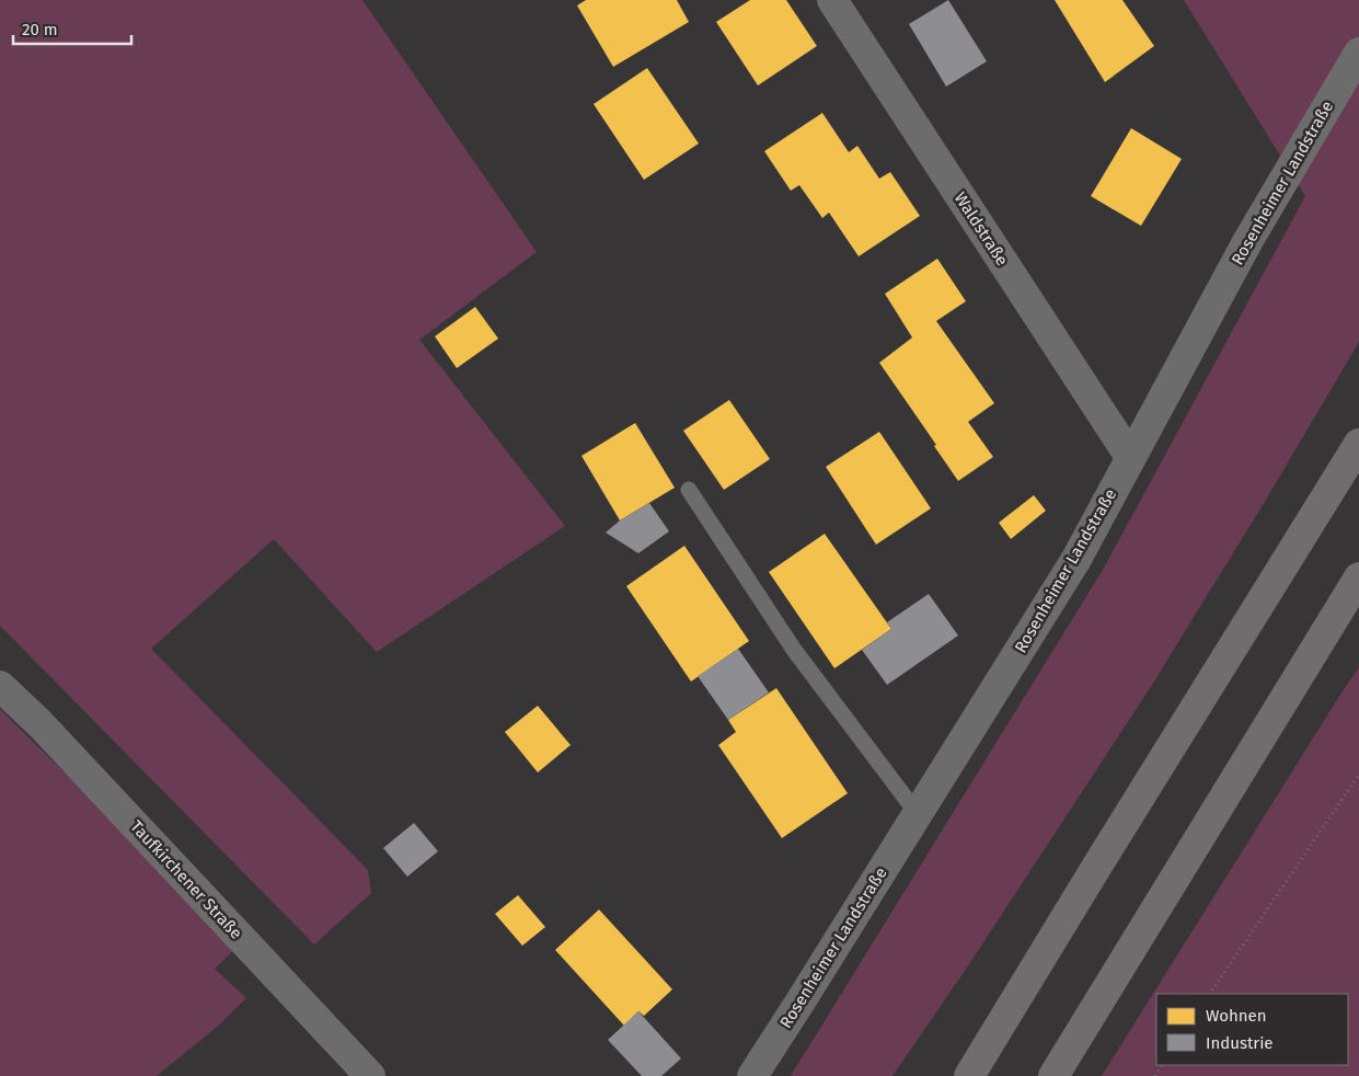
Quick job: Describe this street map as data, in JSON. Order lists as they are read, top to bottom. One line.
{"streets":{"street":["Rosenheimer Landstraße","Waldstraße","Taufkirchener Straße"]},"crossings":[["Rosenheimer Landstraße","Waldstraße"]],"legend":["Wohnen","Industrie"],"scale_bar":"20 m"}
